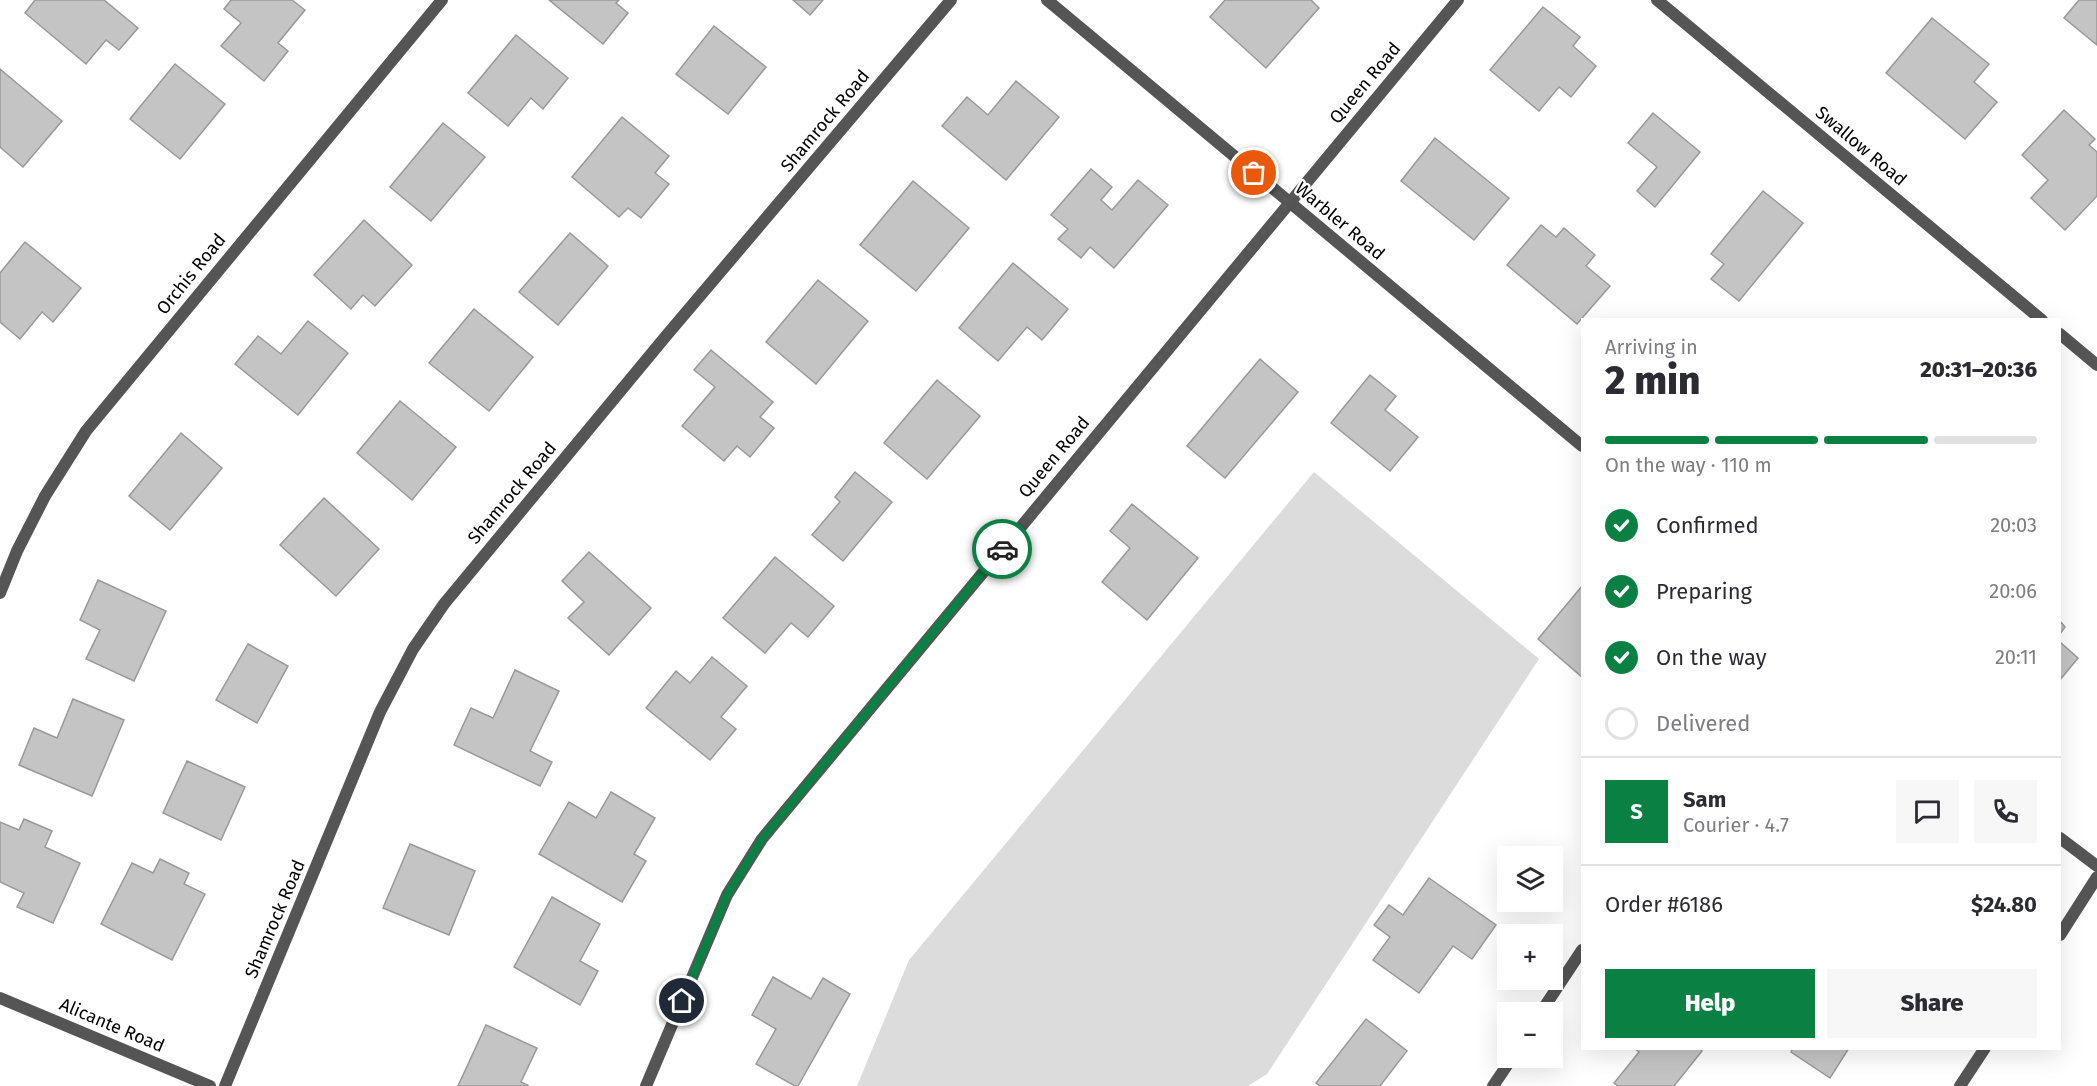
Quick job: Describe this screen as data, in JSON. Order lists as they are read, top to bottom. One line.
{"streets":{"street":["Queen Road","Shamrock Road","Swallow Road","Warbler Road","Orchis Road","Alicante Road"]},"crossings":[["Queen Road","Warbler Road"]],"page":{"heading":["2 min","Arriving in","20:31–20:36"],"panel":["Sam","Courier · 4.7","Order #6186","$24.80"],"bar":"On the way · 110 m","list":[["Confirmed","20:03"],["Preparing","20:06"],["On the way","20:11"],"Delivered"],"round":"S","map_buttons":["+","−"],"buttons":["Help","Share"]}}
